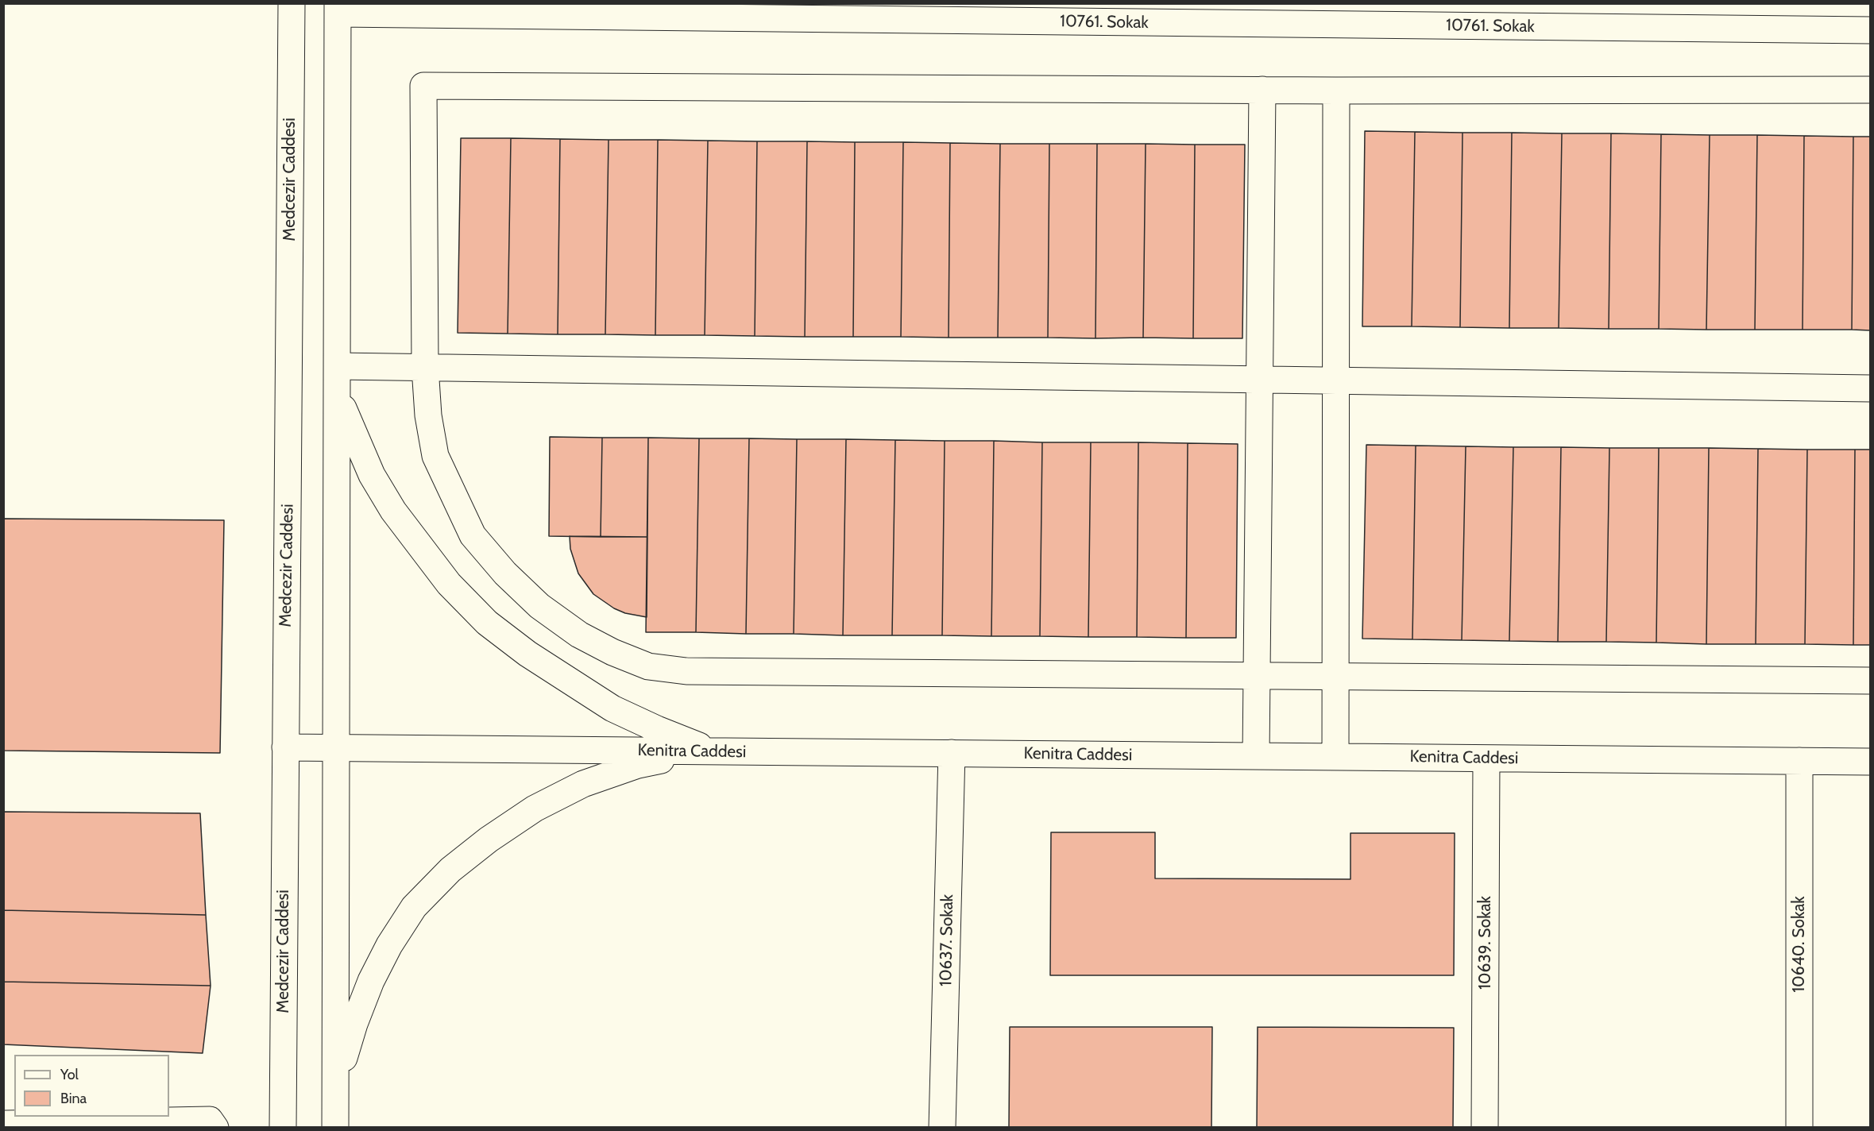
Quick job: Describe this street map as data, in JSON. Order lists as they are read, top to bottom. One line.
{"streets":{"street":["10761. Sokak","Medcezir Caddesi","Kenitra Caddesi","10637. Sokak","10639. Sokak","10640. Sokak"]},"crossings":[["Medcezir Caddesi","Kenitra Caddesi"],["Kenitra Caddesi","10637. Sokak"],["Kenitra Caddesi","10639. Sokak"],["Kenitra Caddesi","10640. Sokak"]],"legend":["Yol","Bina"]}
